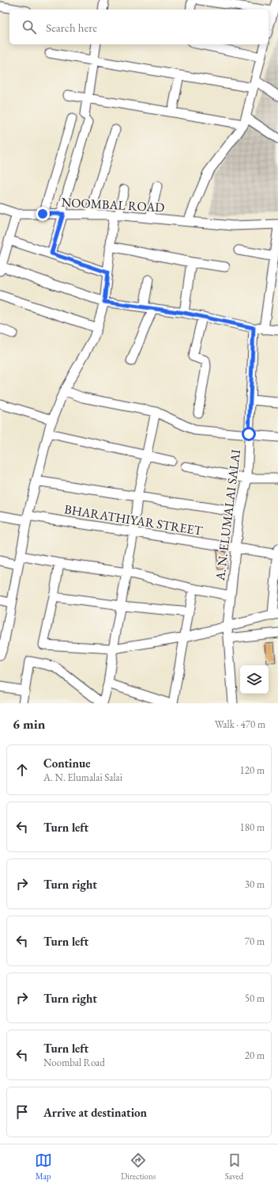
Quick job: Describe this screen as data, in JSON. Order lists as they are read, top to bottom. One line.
{"streets":{"street":["NOOMBAL ROAD","A. N. ELUMALAI SALAI","BHARATHIYAR STREET"]},"crossings":[["A. N. ELUMALAI SALAI","BHARATHIYAR STREET"]],"page":{"search":"Search here","heading":["6 min","Walk · 470 m"],"list":[["Continue","A. N. Elumalai Salai","120 m"],["Turn left","180 m"],["Turn right","30 m"],["Turn left","70 m"],["Turn right","50 m"],["Turn left","Noombal Road","20 m"],"Arrive at destination"],"nav":["Map","Directions","Saved"]}}
